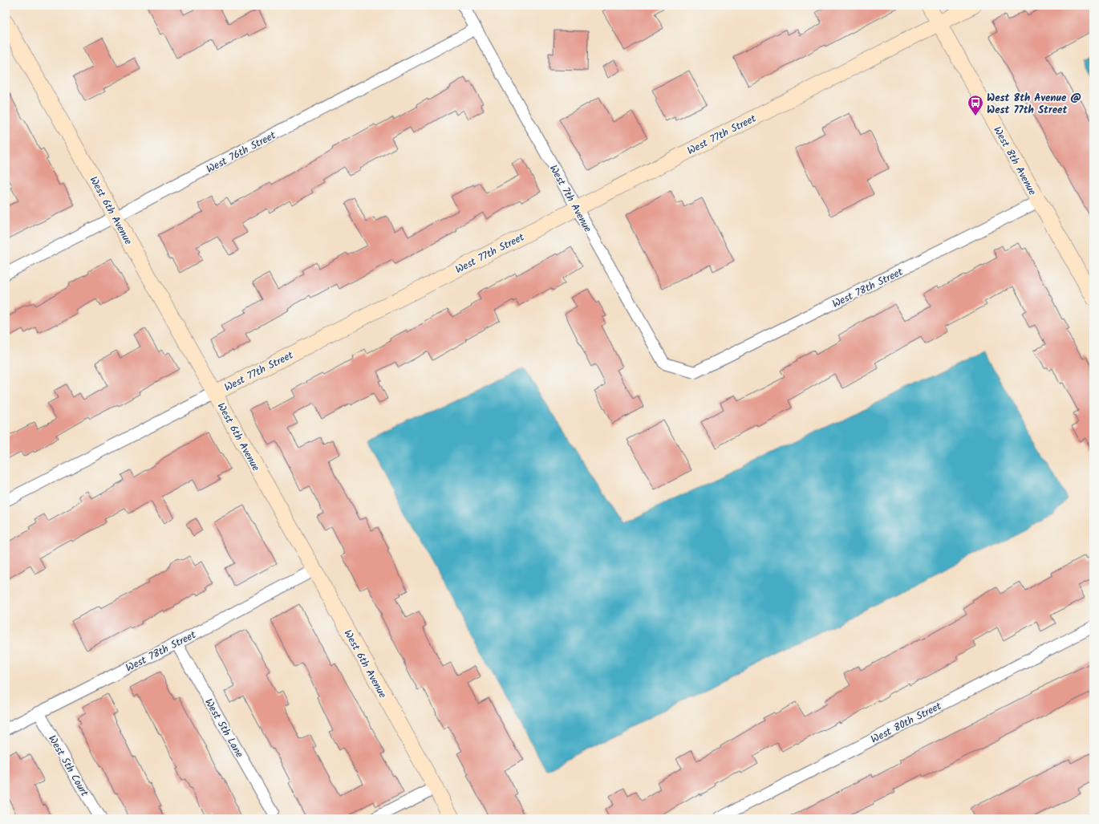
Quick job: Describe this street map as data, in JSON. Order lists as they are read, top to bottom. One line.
{"streets":{"street":["West 77th Street","West 76th Street","West 8th Avenue","West 7th Avenue","West 6th Avenue","West 78th Street","West 80th Street","West 5th Lane","West 5th Court"]},"crossings":[["West 77th Street","West 8th Avenue"],["West 77th Street","West 7th Avenue"],["West 77th Street","West 6th Avenue"],["West 76th Street","West 7th Avenue"],["West 76th Street","West 6th Avenue"],["West 8th Avenue","West 78th Street"],["West 7th Avenue","West 78th Street"],["West 6th Avenue","West 78th Street"],["West 78th Street","West 5th Lane"],["West 78th Street","West 5th Court"]],"places":{"bus stop":["West 8th Avenue @ West 77th Street"]}}
